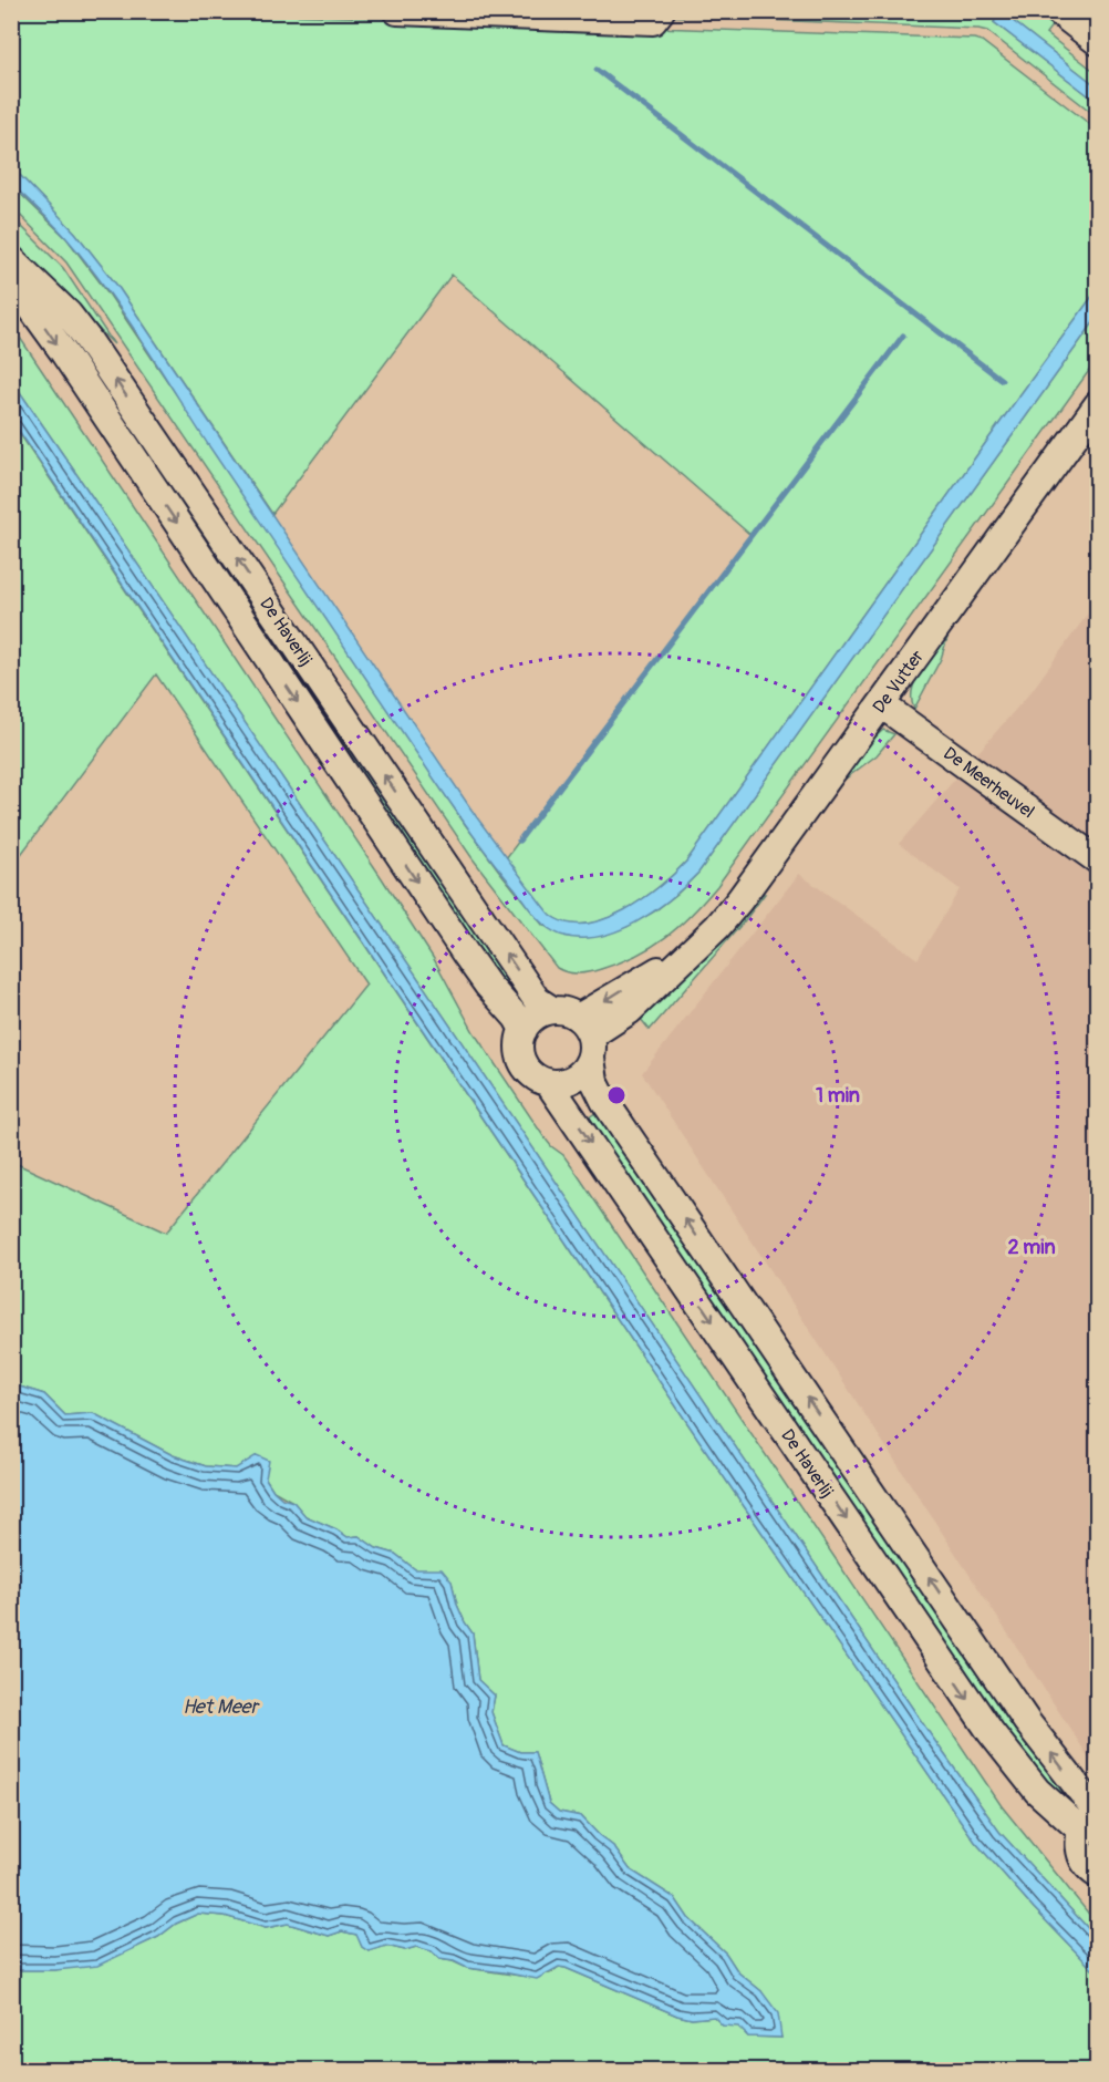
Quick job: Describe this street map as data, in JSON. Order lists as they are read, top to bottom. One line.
{"streets":{"street":["De Haverlij","De Vutter","De Meerheuvel"]},"crossings":[["De Haverlij","De Vutter"],["De Vutter","De Meerheuvel"]],"water":["Het Meer"],"rings":["1 min","2 min"]}
